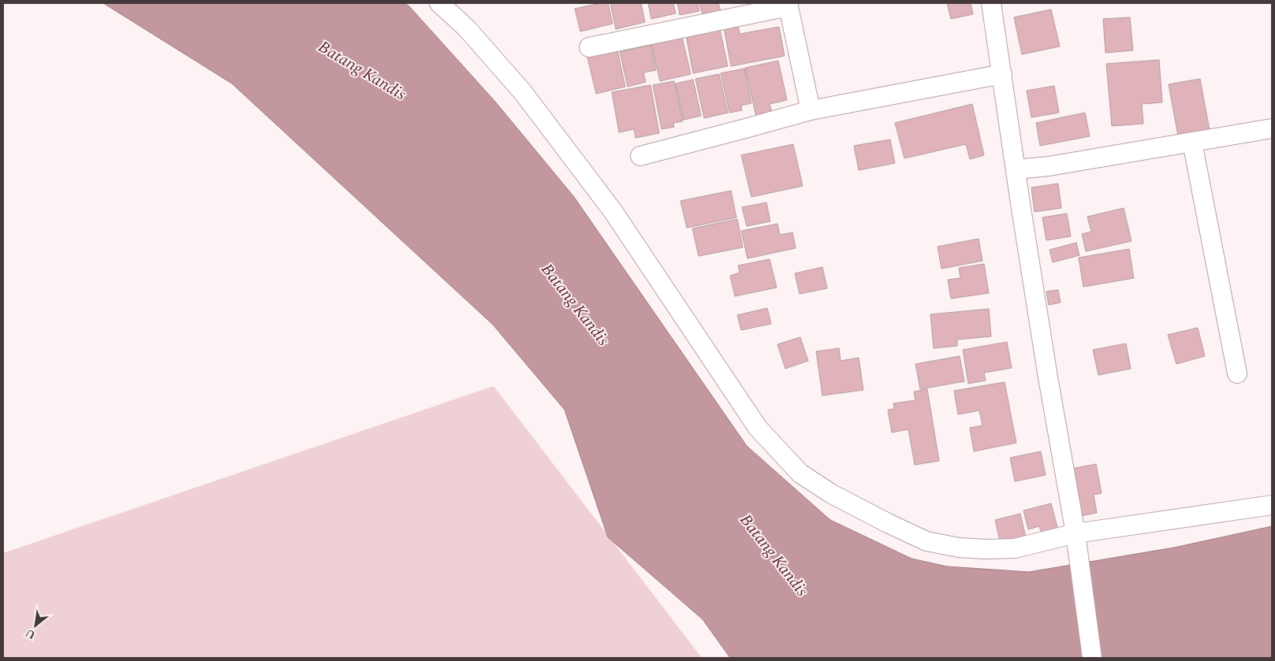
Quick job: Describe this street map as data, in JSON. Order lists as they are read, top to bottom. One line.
{"water":["Batang Kandis"],"north":"bottom left"}
